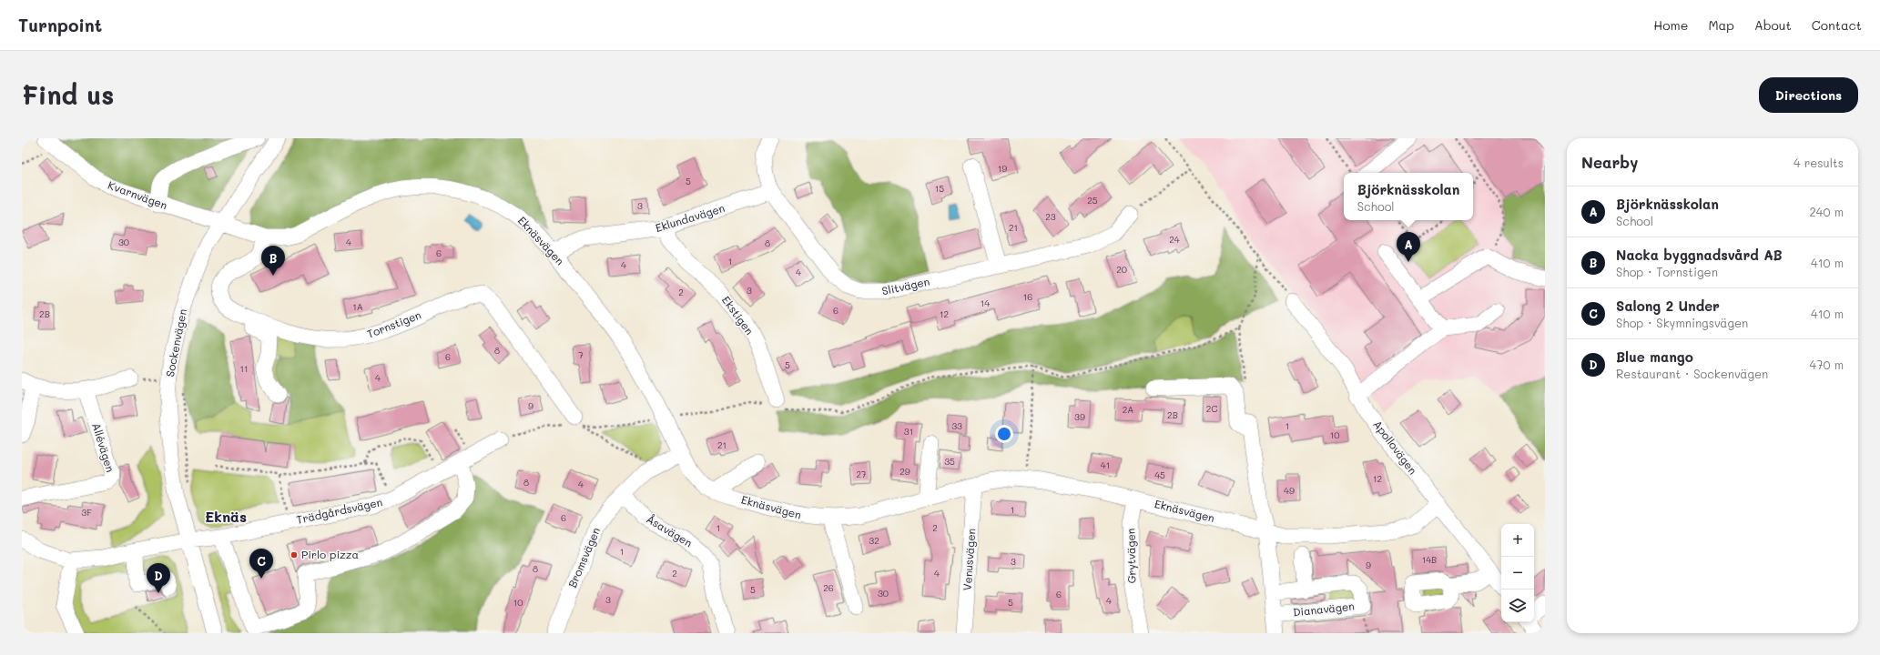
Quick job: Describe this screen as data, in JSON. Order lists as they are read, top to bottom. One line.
{"streets":{"street":["Kvarnvägen","Eklundavägen","Eknäsvägen","Slitvägen","Ekstigen","Tornstigen","Sockenvägen","Allévägen","Apollovägen","Trädgårdsvägen","Åsavägen","Grytvägen","Bromsvägen","Venusvägen","Dianavägen"]},"crossings":[["Kvarnvägen","Eknäsvägen"],["Kvarnvägen","Sockenvägen"],["Eklundavägen","Eknäsvägen"],["Eklundavägen","Slitvägen"],["Eklundavägen","Ekstigen"],["Eknäsvägen","Tornstigen"],["Eknäsvägen","Sockenvägen"],["Eknäsvägen","Apollovägen"],["Eknäsvägen","Grytvägen"],["Eknäsvägen","Bromsvägen"],["Eknäsvägen","Venusvägen"],["Sockenvägen","Trädgårdsvägen"],["Åsavägen","Bromsvägen"]],"districts":["Eknäs"],"places":["Pirlo pizza"],"house_numbers":["19","5","15","25","3","23","21","24","30","4","8","6","1","4","20","4","3","2","16","14","1A","6","2B","12","8","7","6","5","11","4","9","2C","2A","2B","39","33","1","31","10","21","35","41","29","27","45","12","8","4","49","1","3F","6","1","2","32","1","14B","3","9","8","2","4","26","5","30","6","3","4","10","5"],"page":{"header":"Turnpoint","nav":["Home","Map","About","Contact"],"buttons":"Directions","title":"Find us","heading":["Nearby","4 results"],"popup":["Björknässkolan","School"],"list":[{"mark":"A","name":"Björknässkolan","note":"School","value":"240 m"},{"mark":"B","name":"Nacka byggnadsvård AB","note":"Shop · Tornstigen","value":"410 m"},{"mark":"C","name":"Salong 2 Under","note":"Shop · Skymningsvägen","value":"410 m"},{"mark":"D","name":"Blue mango","note":"Restaurant · Sockenvägen","value":"470 m"}],"pins":["A","B","C","D"],"map_buttons":["+","−"]}}
